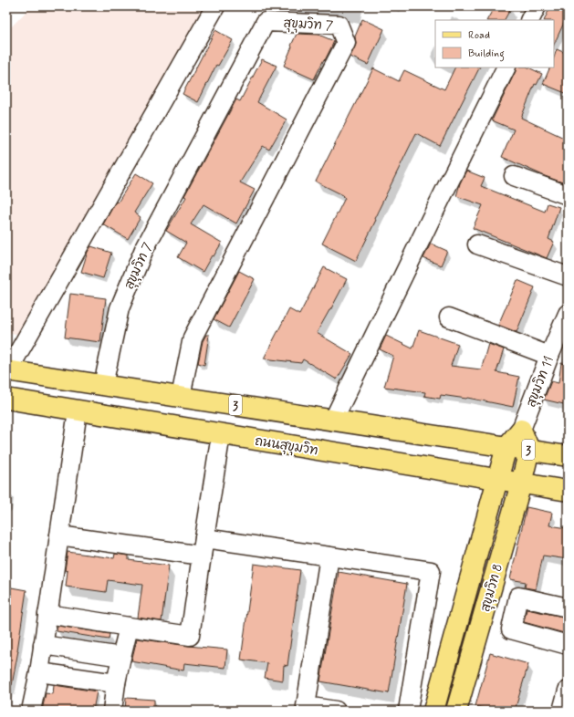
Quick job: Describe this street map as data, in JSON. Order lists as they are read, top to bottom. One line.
{"streets":{"main road":["สุขุมวิท 11","3","ถนนสุขุมวิท","สุขุมวิท 8"],"street":["สุขุมวิท 7"]},"crossings":[["สุขุมวิท 7","3"],["สุขุมวิท 11","3"],["สุขุมวิท 11","ถนนสุขุมวิท"],["สุขุมวิท 11","สุขุมวิท 8"],["ถนนสุขุมวิท","สุขุมวิท 8"]],"legend":["Road","Building"]}
